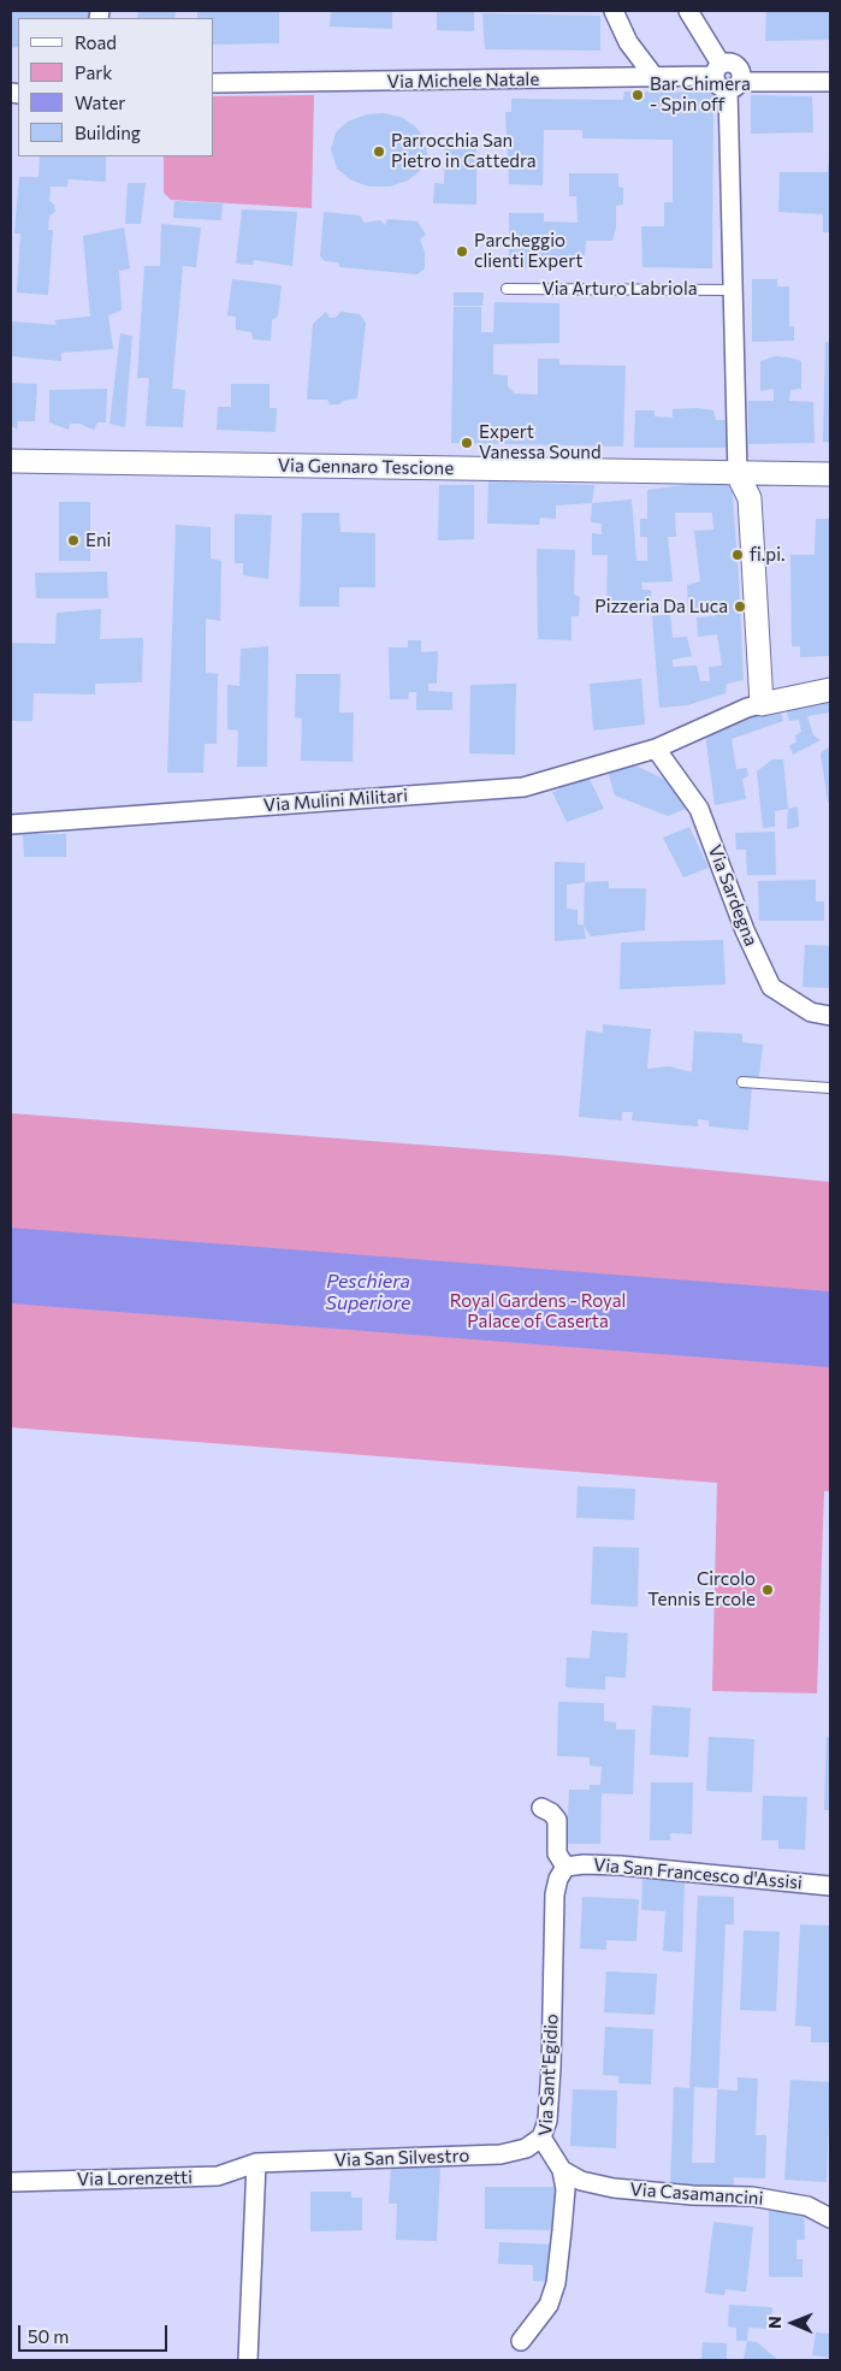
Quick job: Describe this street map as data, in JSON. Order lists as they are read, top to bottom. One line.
{"streets":{"street":["Via Michele Natale","Via Gennaro Tescione","Via Mulini Militari","Via Sardegna","Via San Francesco d'Assisi","Via Sant'Egidio","Via San Silvestro","Via Lorenzetti","Via Casamancini"],"lane":["Via Arturo Labriola"]},"crossings":[["Via Mulini Militari","Via Sardegna"],["Via San Francesco d'Assisi","Via Sant'Egidio"],["Via Sant'Egidio","Via San Silvestro"],["Via Sant'Egidio","Via Casamancini"],["Via San Silvestro","Via Lorenzetti"]],"water":["Peschiera Superiore"],"parks":["Royal Gardens - Royal Palace of Caserta"],"places":["Bar Chimera - Spin off","Parrocchia San Pietro in Cattedra","Parcheggio clienti Expert","Expert Vanessa Sound","Eni","fi.pi.","Pizzeria Da Luca","Circolo Tennis Ercole"],"legend":["Road","Park","Water","Building"],"scale_bar":"50 m","north":"left"}
